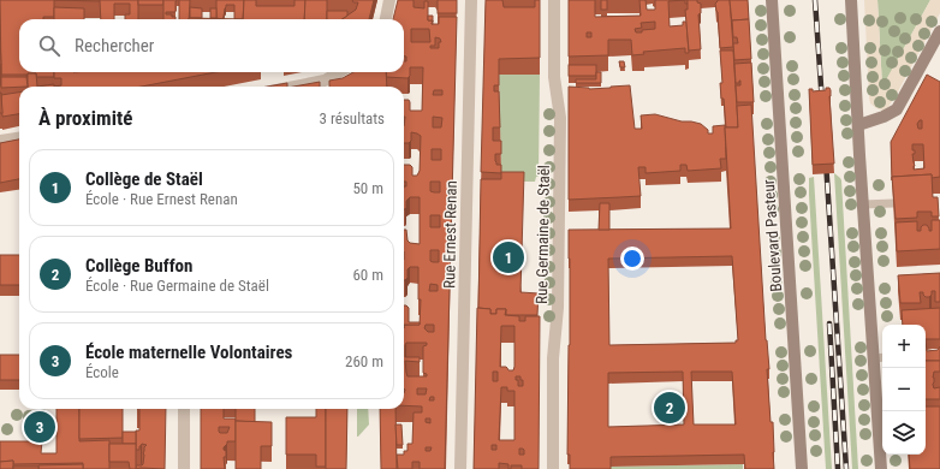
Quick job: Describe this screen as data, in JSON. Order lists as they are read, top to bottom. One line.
{"streets":{"main road":["Boulevard Pasteur"],"street":["Rue Ernest Renan","Rue Germaine de Staël"]},"page":{"search":"Rechercher","heading":["À proximité","3 résultats"],"list":[{"mark":"1","name":"Collège de Staël","note":"École · Rue Ernest Renan","value":"50 m"},{"mark":"2","name":"Collège Buffon","note":"École · Rue Germaine de Staël","value":"60 m"},{"mark":"3","name":"École maternelle Volontaires","note":"École","value":"260 m"}],"pins":["1","2","3"],"map_buttons":["+","−"]}}
